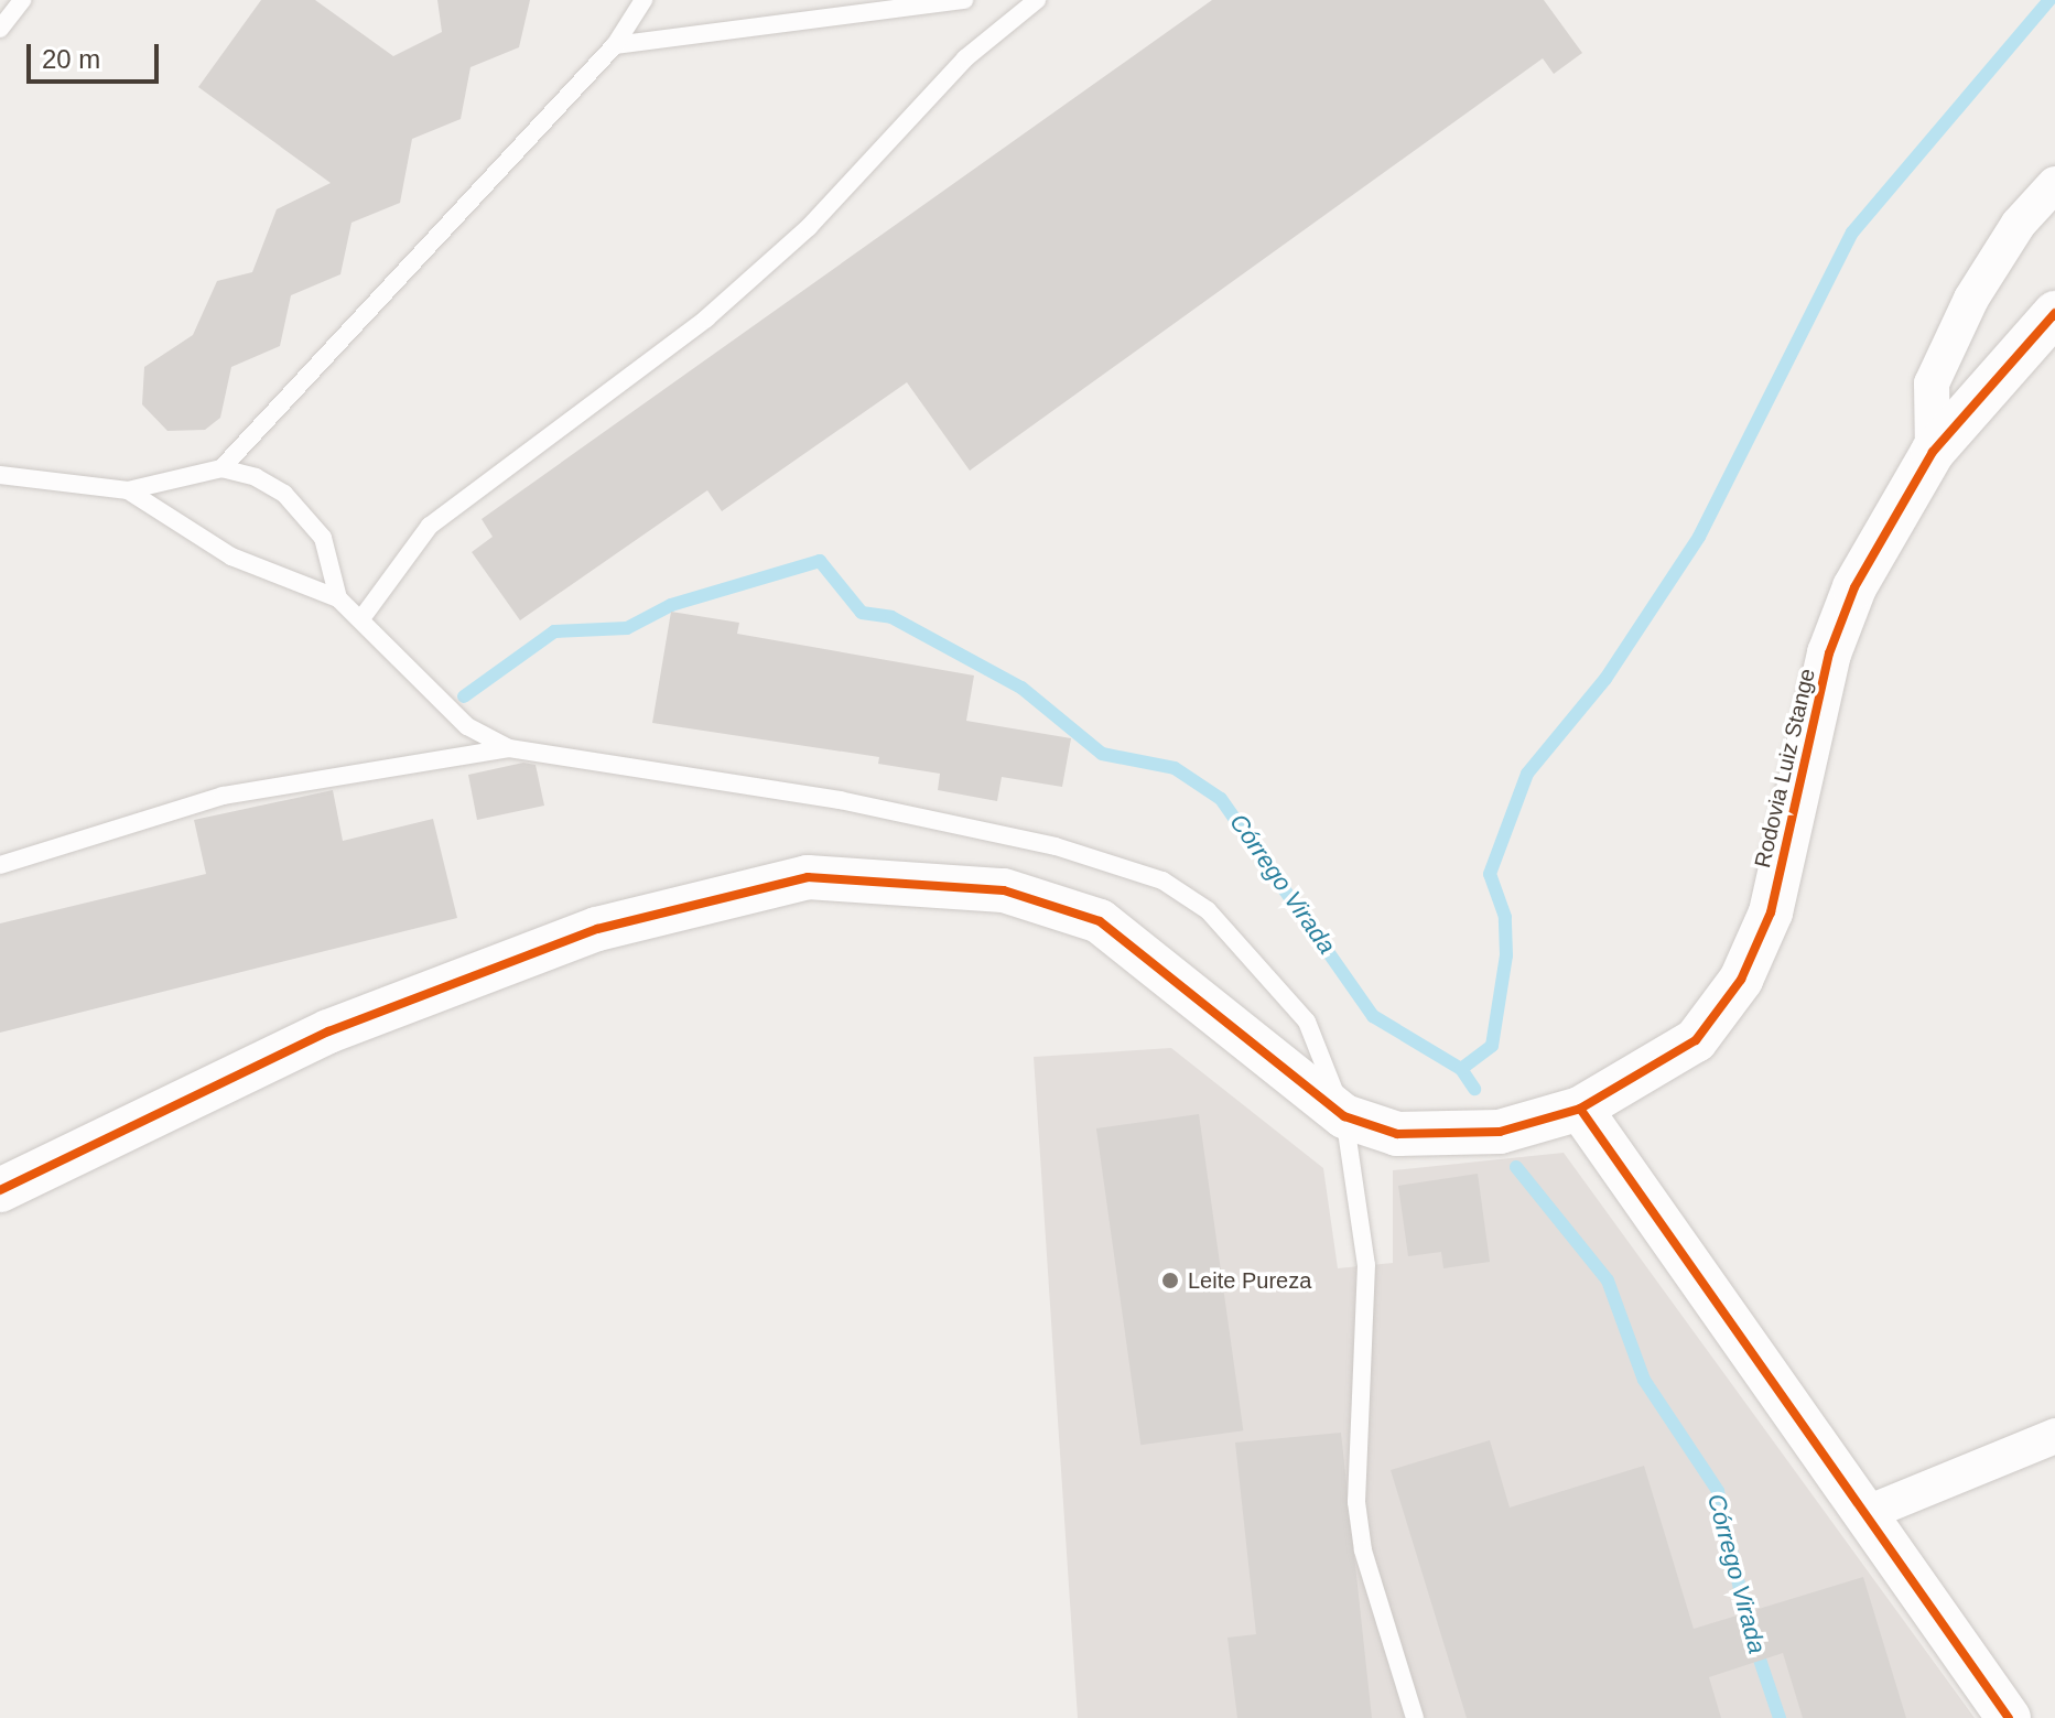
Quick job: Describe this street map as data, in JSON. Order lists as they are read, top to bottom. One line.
{"streets":{"street":["Rodovia Luiz Stange"]},"water":["Córrego Virada"],"places":["Leite Pureza"],"scale_bar":"20 m"}
